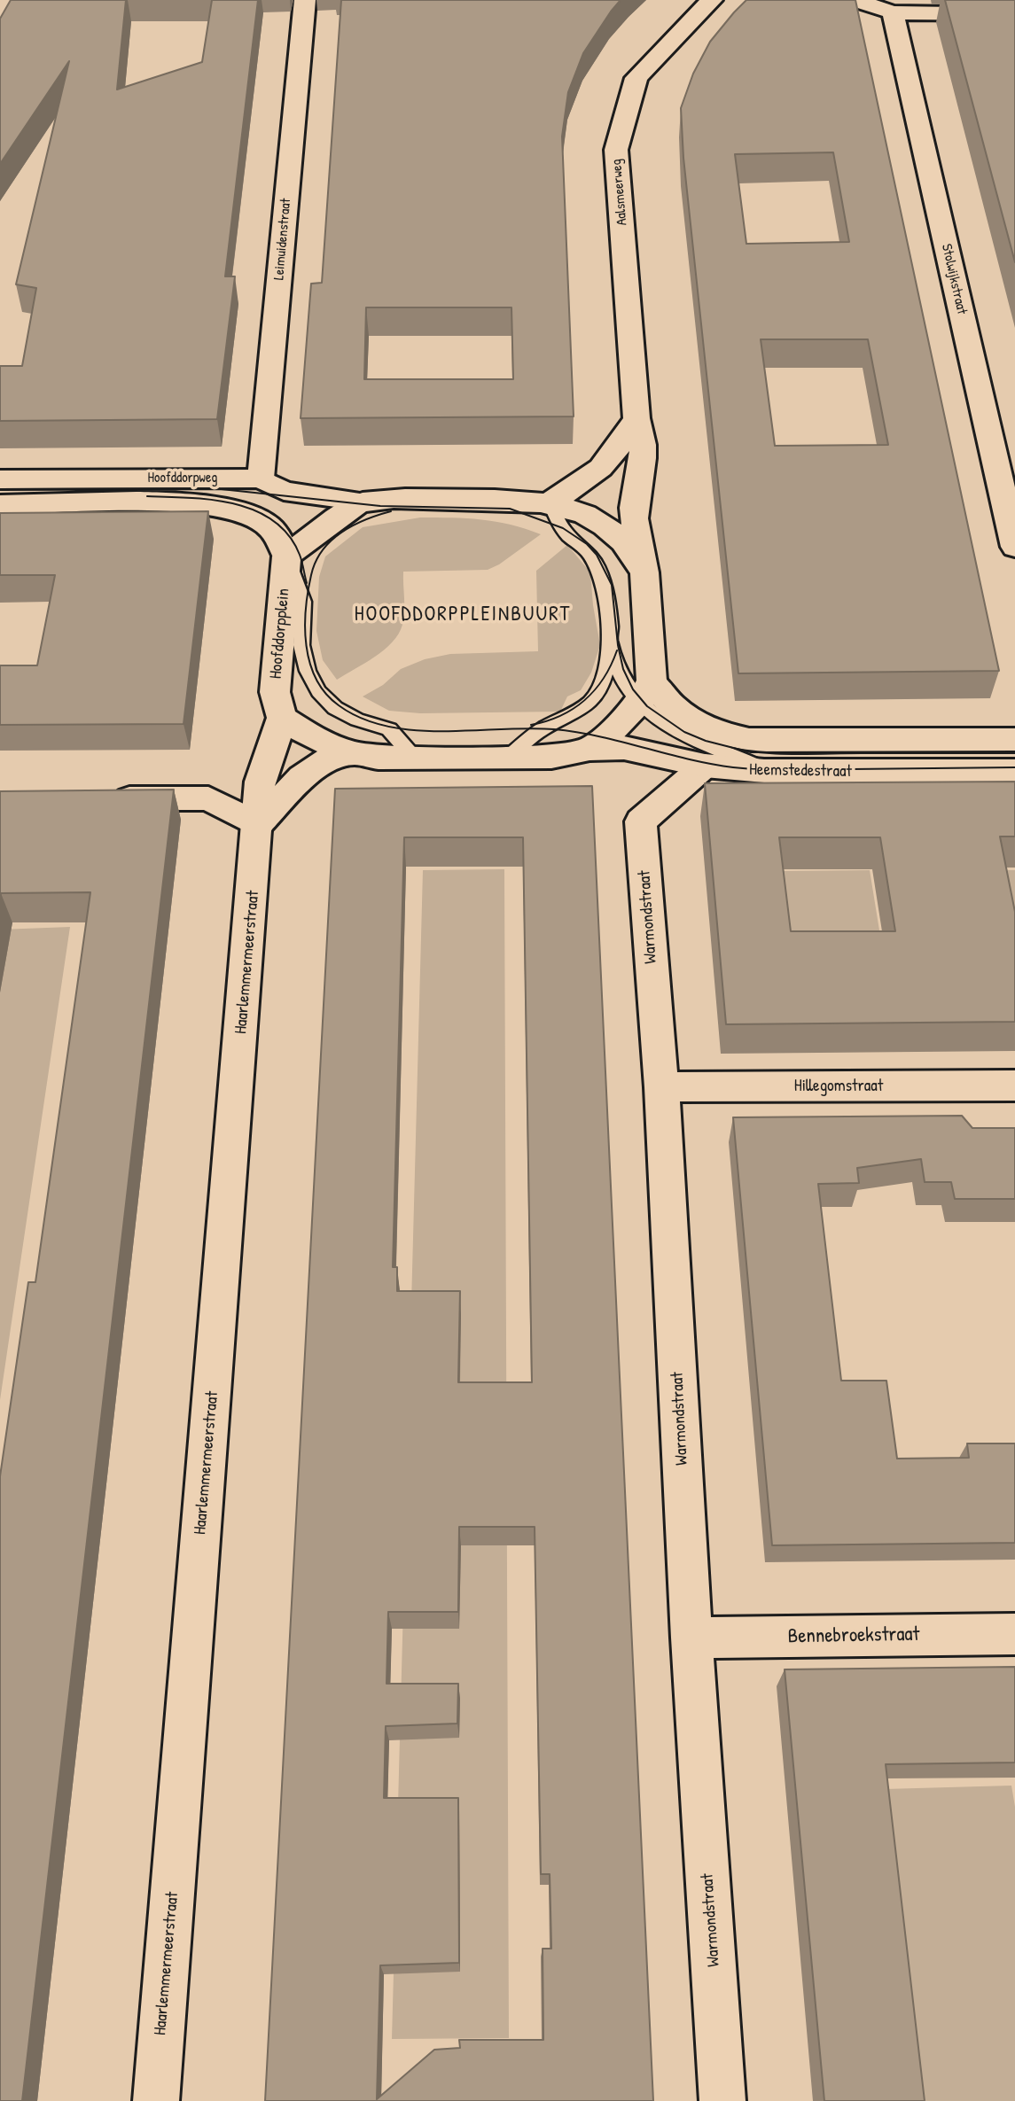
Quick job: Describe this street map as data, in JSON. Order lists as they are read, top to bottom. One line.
{"streets":{"street":["Aalsmeerweg","Leimuidenstraat","Stolwijkstraat","Hoofddorpweg","Hoofddorpplein","Heemstedestraat","Warmondstraat","Haarlemmermeerstraat","Hillegomstraat","Bennebroekstraat"]},"crossings":[["Leimuidenstraat","Hoofddorpweg"],["Hoofddorpweg","Hoofddorpplein"],["Hoofddorpplein","Haarlemmermeerstraat"],["Heemstedestraat","Warmondstraat"],["Warmondstraat","Hillegomstraat"],["Warmondstraat","Bennebroekstraat"]],"districts":["HOOFDDORPPLEINBUURT"]}
